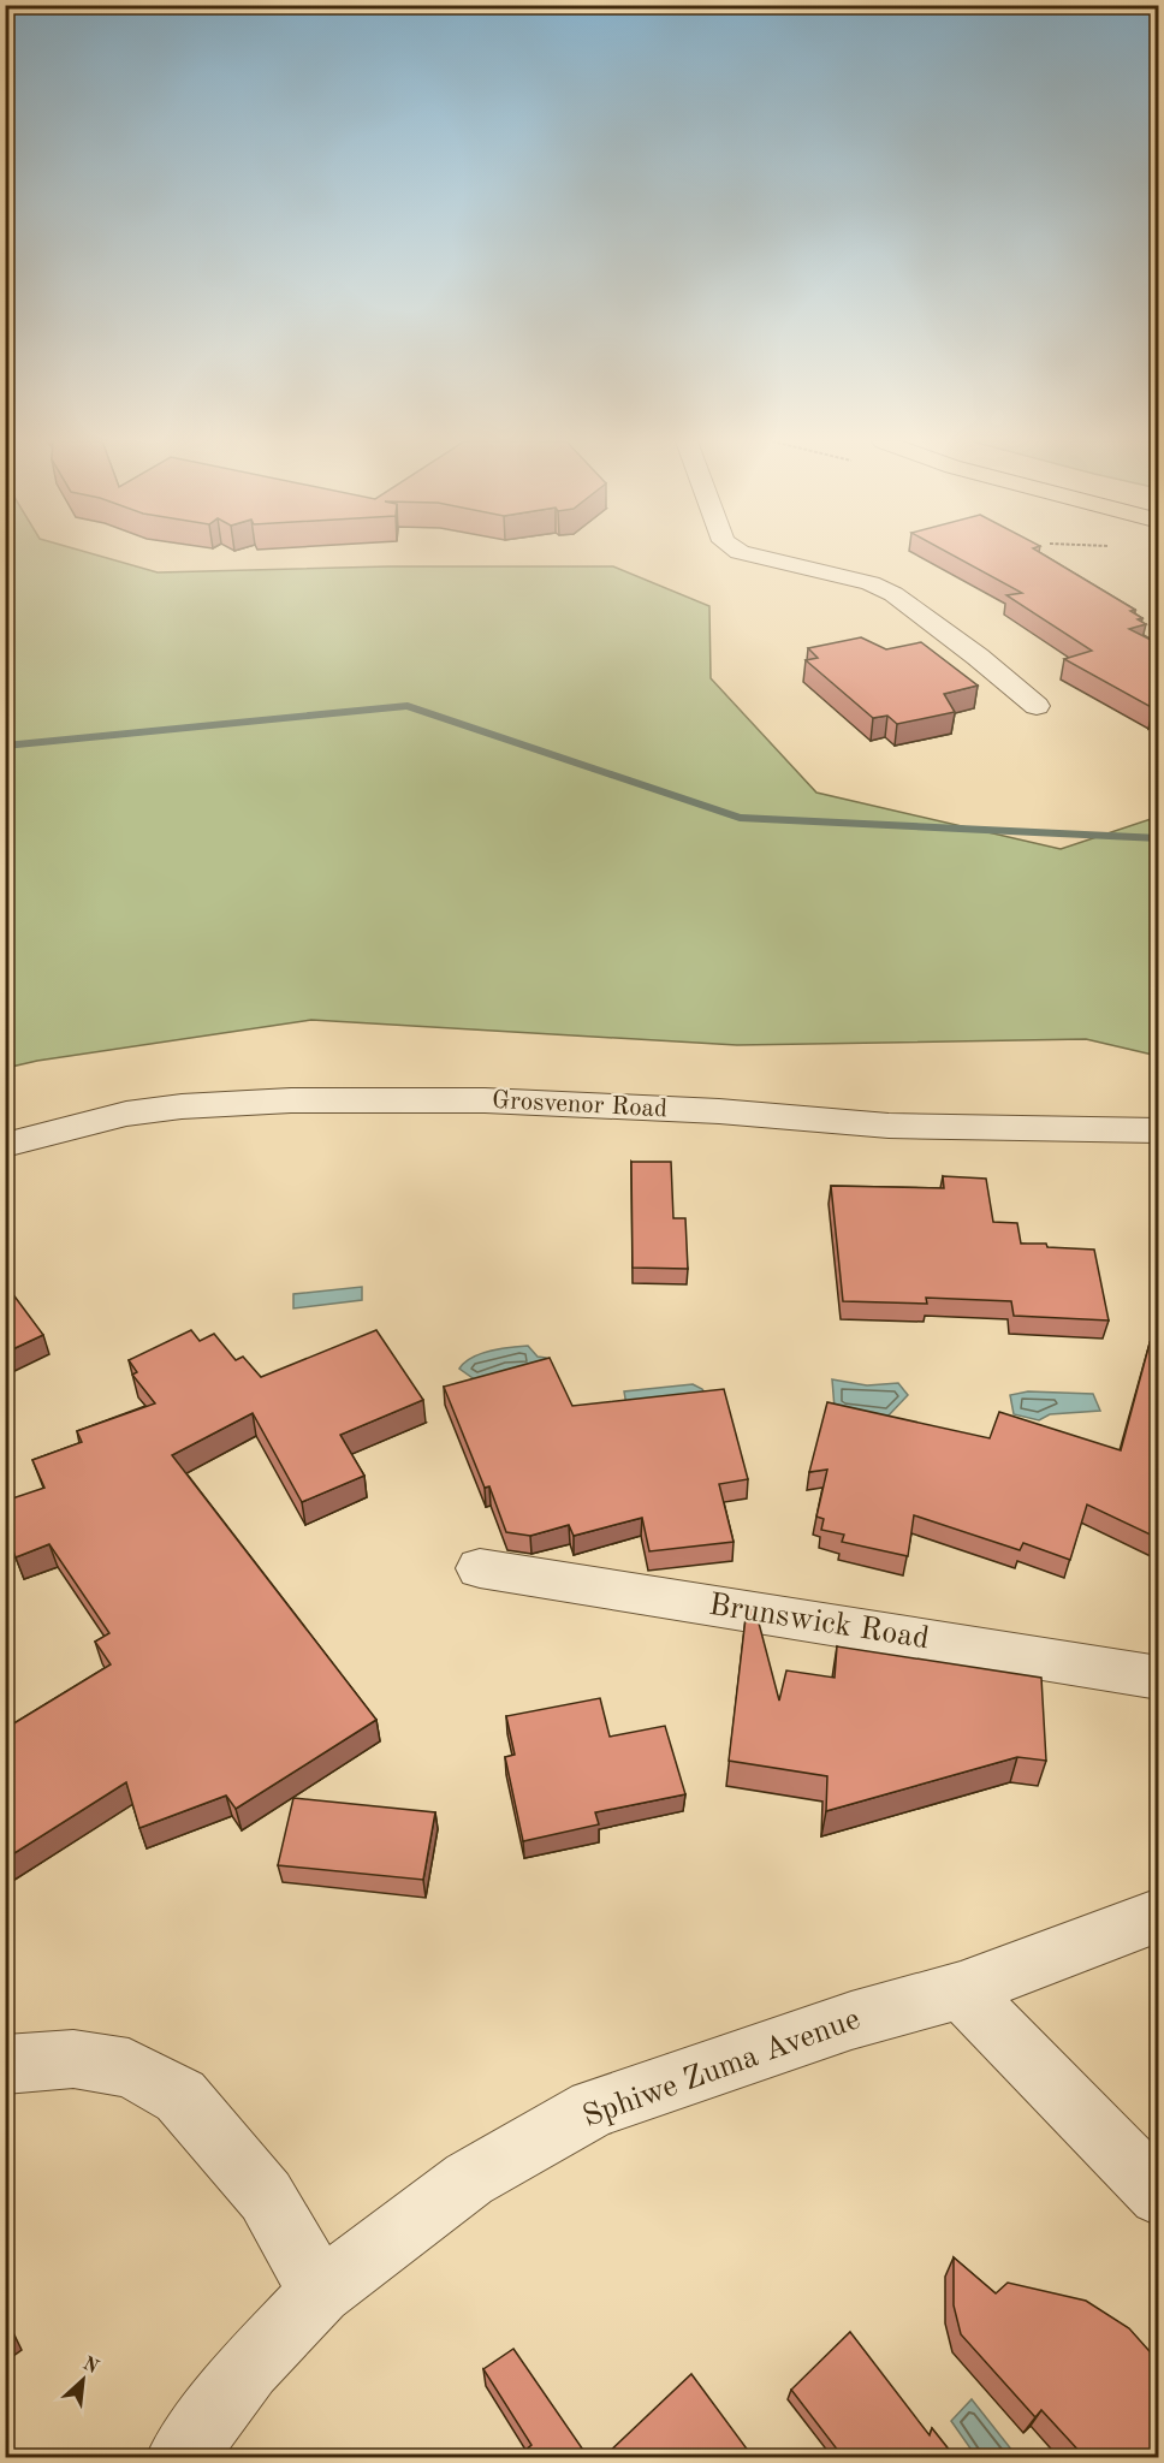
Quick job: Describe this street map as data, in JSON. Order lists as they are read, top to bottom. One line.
{"streets":{"street":["Grosvenor Road","Brunswick Road","Sphiwe Zuma Avenue"]},"north":"top right"}
